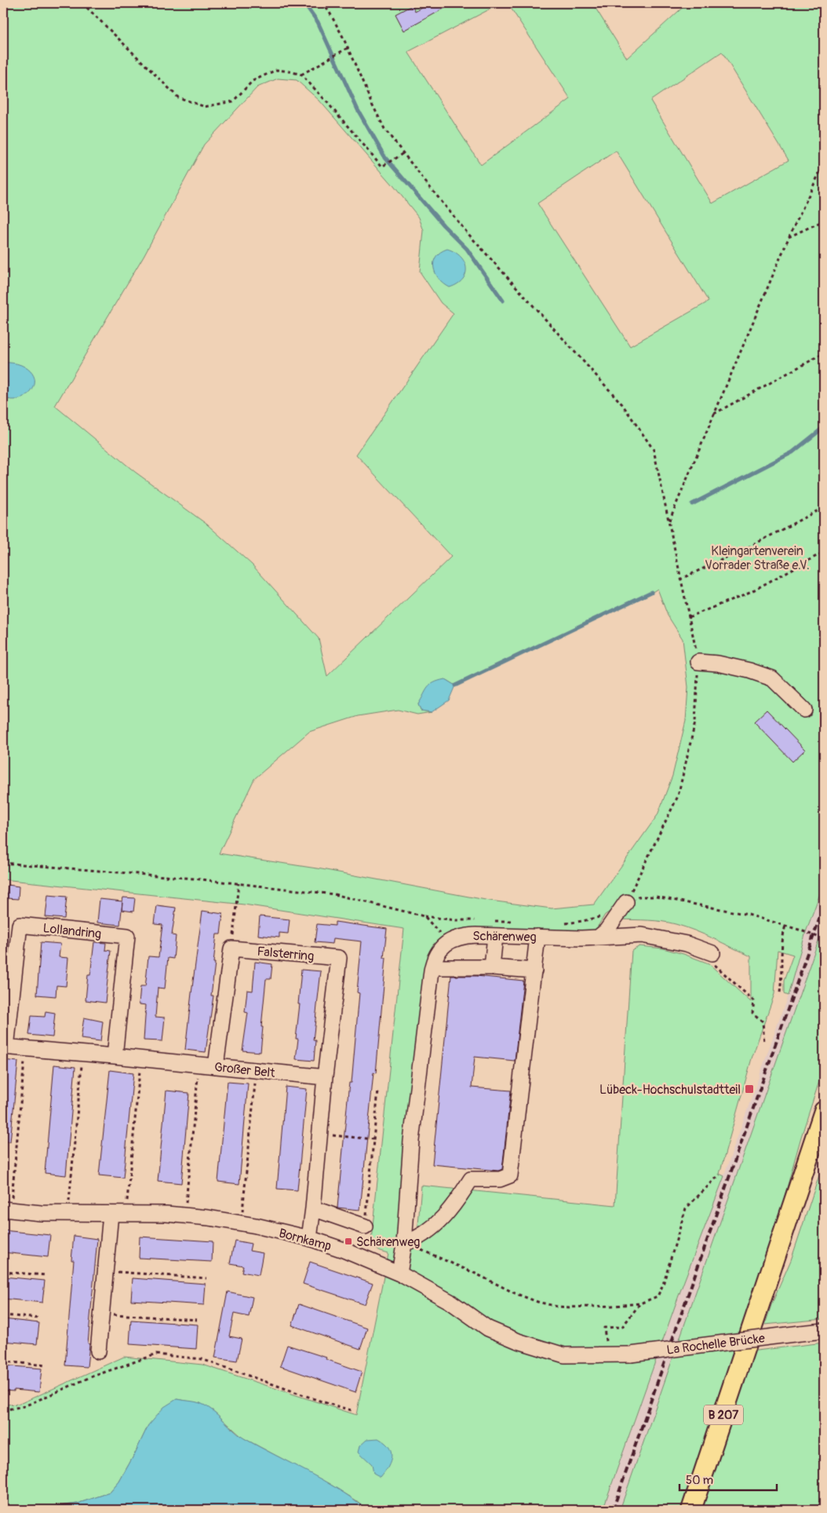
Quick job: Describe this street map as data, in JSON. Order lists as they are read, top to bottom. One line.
{"streets":{"main road":["B 207"],"street":["Lollandring","Schärenweg","Falsterring","Großer Belt","Bornkamp","La Rochelle Brücke"]},"crossings":[["Lollandring","Großer Belt"],["Falsterring","Großer Belt"],["Bornkamp","La Rochelle Brücke"]],"parks":["Kleingartenverein Vorrader Straße e.V."],"places":{"transit":["Lübeck-Hochschulstadtteil","Schärenweg"]},"scale_bar":"50 m"}
